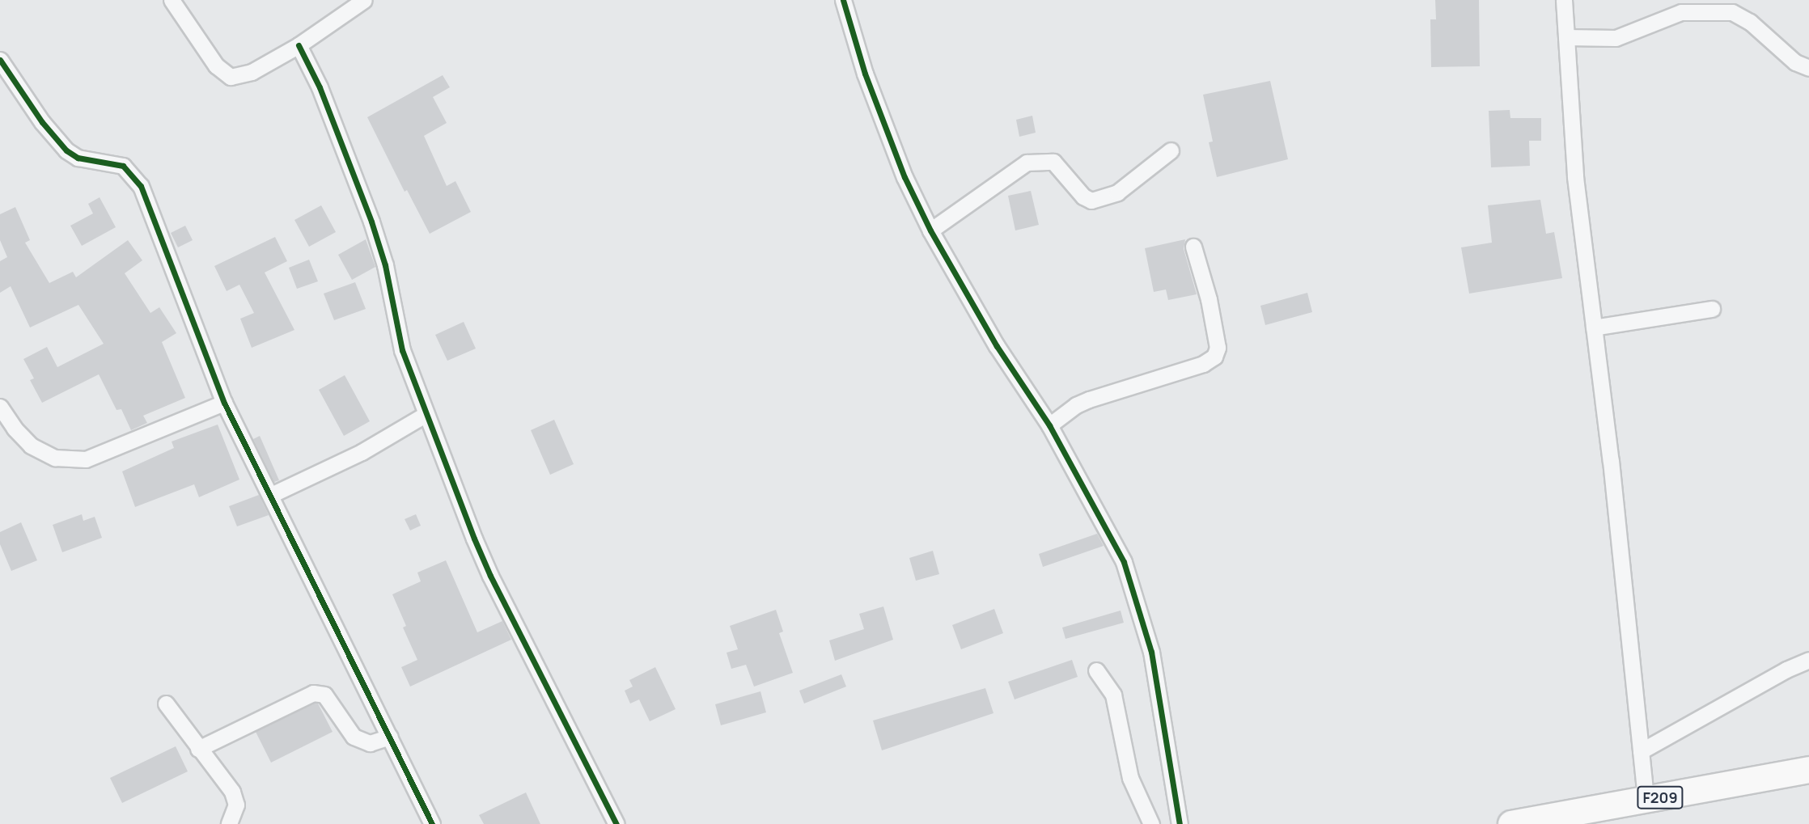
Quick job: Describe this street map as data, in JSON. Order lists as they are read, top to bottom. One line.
{"streets":{"main road":["F209"]}}
